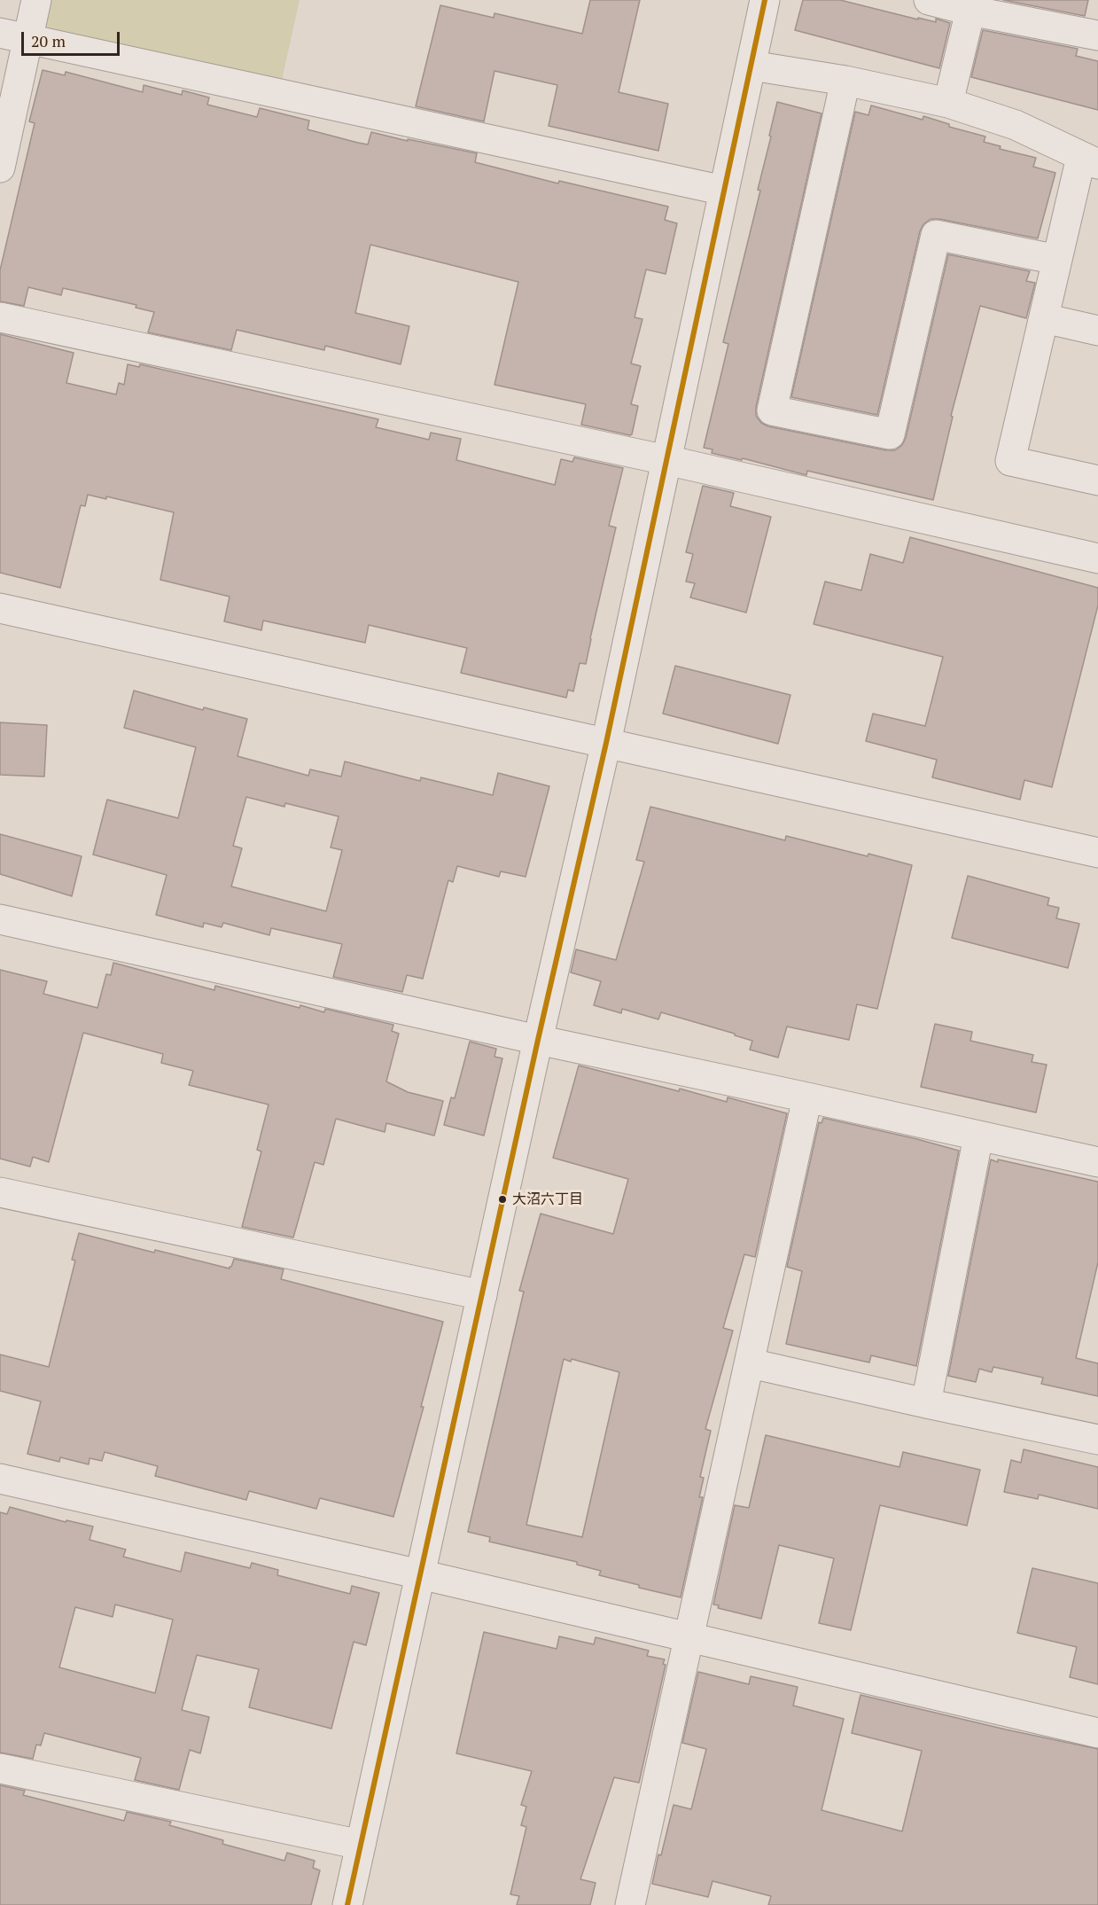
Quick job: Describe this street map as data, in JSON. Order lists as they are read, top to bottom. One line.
{"places":["大沼六丁目"],"scale_bar":"20 m"}
